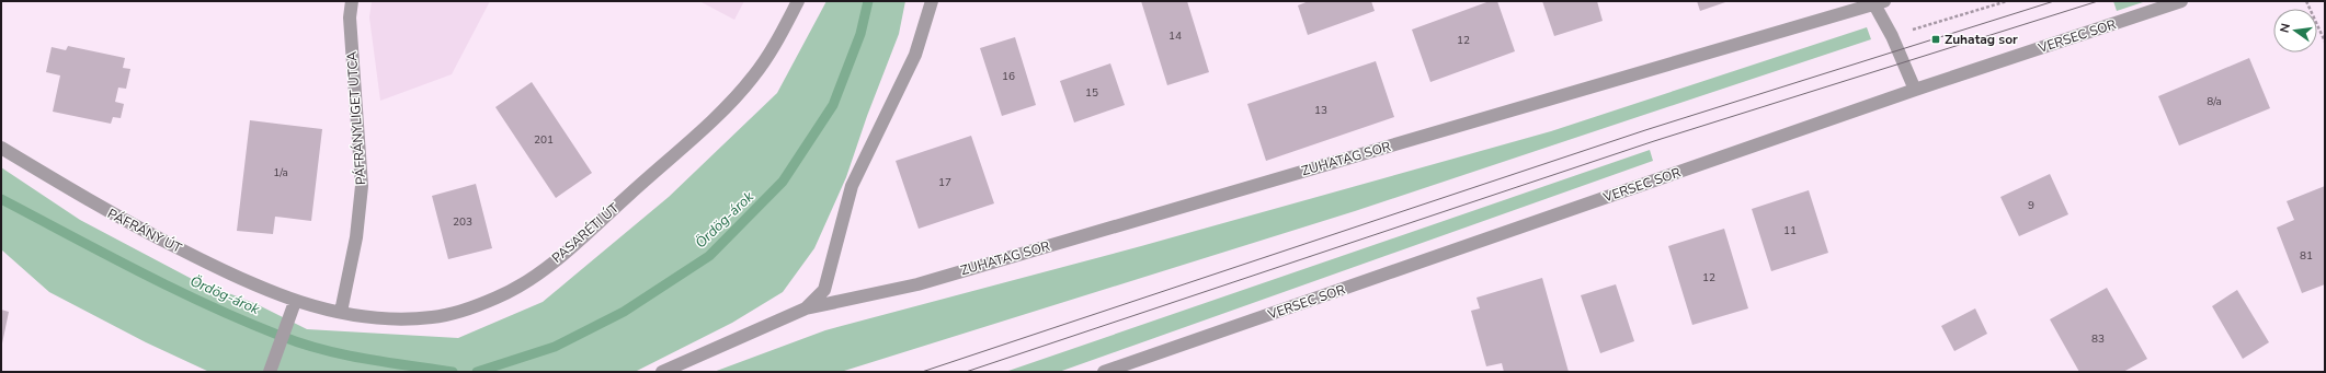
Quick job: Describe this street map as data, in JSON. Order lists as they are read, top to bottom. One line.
{"streets":{"street":["VERSEC SOR","PÁFRÁNYLIGET UTCA","ZUHATAG SOR","PÁFRÁNY ÚT","PASARÉTI ÚT"]},"crossings":[["PÁFRÁNYLIGET UTCA","PASARÉTI ÚT"],["PÁFRÁNY ÚT","PASARÉTI ÚT"]],"water":["Ördög-árok"],"places":{"transit":["Zuhatag sor"]},"house_numbers":["14","12","16","15","8/a","13","201","1/a","17","9","203","11","81","12","83"],"north":"left"}
